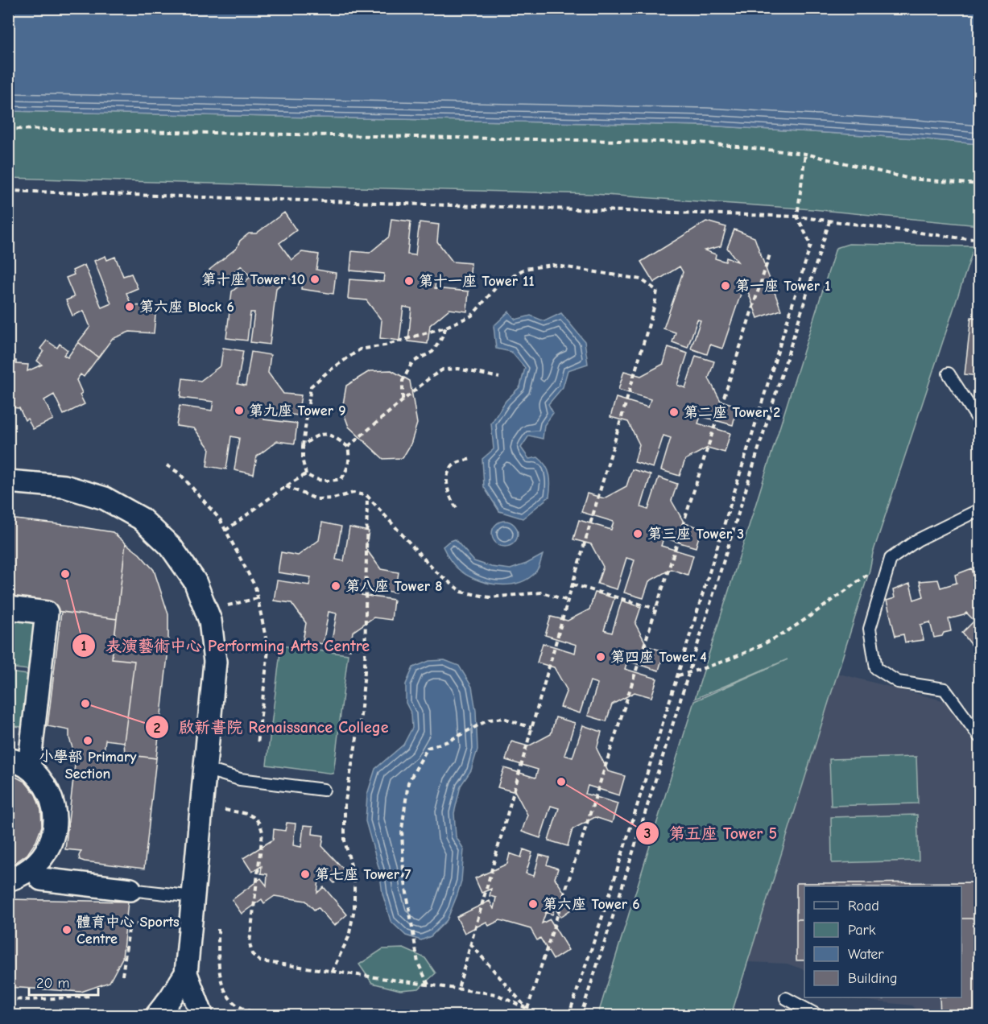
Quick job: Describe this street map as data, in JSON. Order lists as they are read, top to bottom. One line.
{"places":["第十座 Tower 10","第十一座 Tower 11","第一座 Tower 1","第六座 Block 6","第九座 Tower 9","第二座 Tower 2","第三座 Tower 3","表演藝術中心 Performing Arts Centre","第八座 Tower 8","第四座 Tower 4","啟新書院 Renaissance College","小學部 Primary Section","第五座 Tower 5","第七座 Tower 7","第六座 Tower 6","體育中心 Sports Centre"],"legend":["Road","Park","Water","Building"],"scale_bar":"20 m"}
